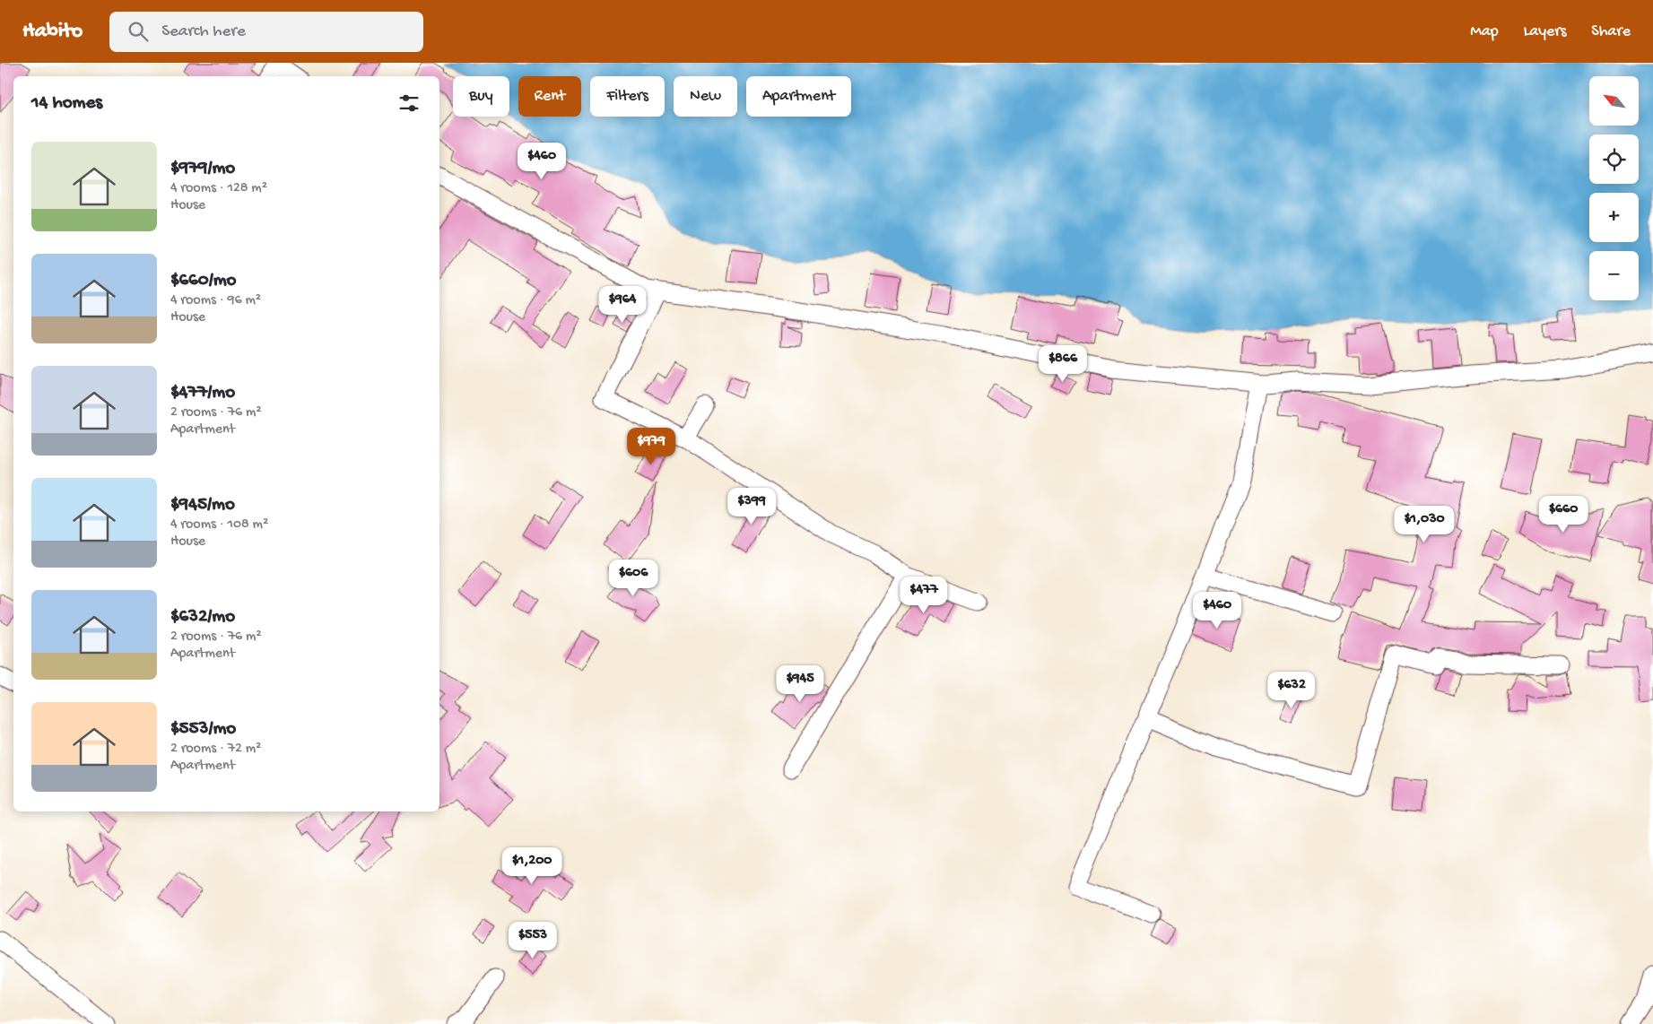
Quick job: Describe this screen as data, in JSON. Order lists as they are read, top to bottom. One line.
{"north":"top left","page":{"header":"Habito","search":"Search here","nav":["Map","Layers","Share"],"map_buttons":["+","−"],"chip":["Buy","Rent","Filters","New","Apartment"],"heading":"14 homes","list":[{"name":"$979/mo","note":"4 rooms · 128 m² · House"},{"name":"$660/mo","note":"4 rooms · 96 m² · House"},{"name":"$477/mo","note":"2 rooms · 76 m² · Apartment"},{"name":"$945/mo","note":"4 rooms · 108 m² · House"},{"name":"$632/mo","note":"2 rooms · 76 m² · Apartment"},{"name":"$553/mo","note":"2 rooms · 72 m² · Apartment"}],"price":["$460","$964","$866","$979","$399","$660","$1,030","$606","$477","$460","$945","$632","$1,200","$553"]}}
